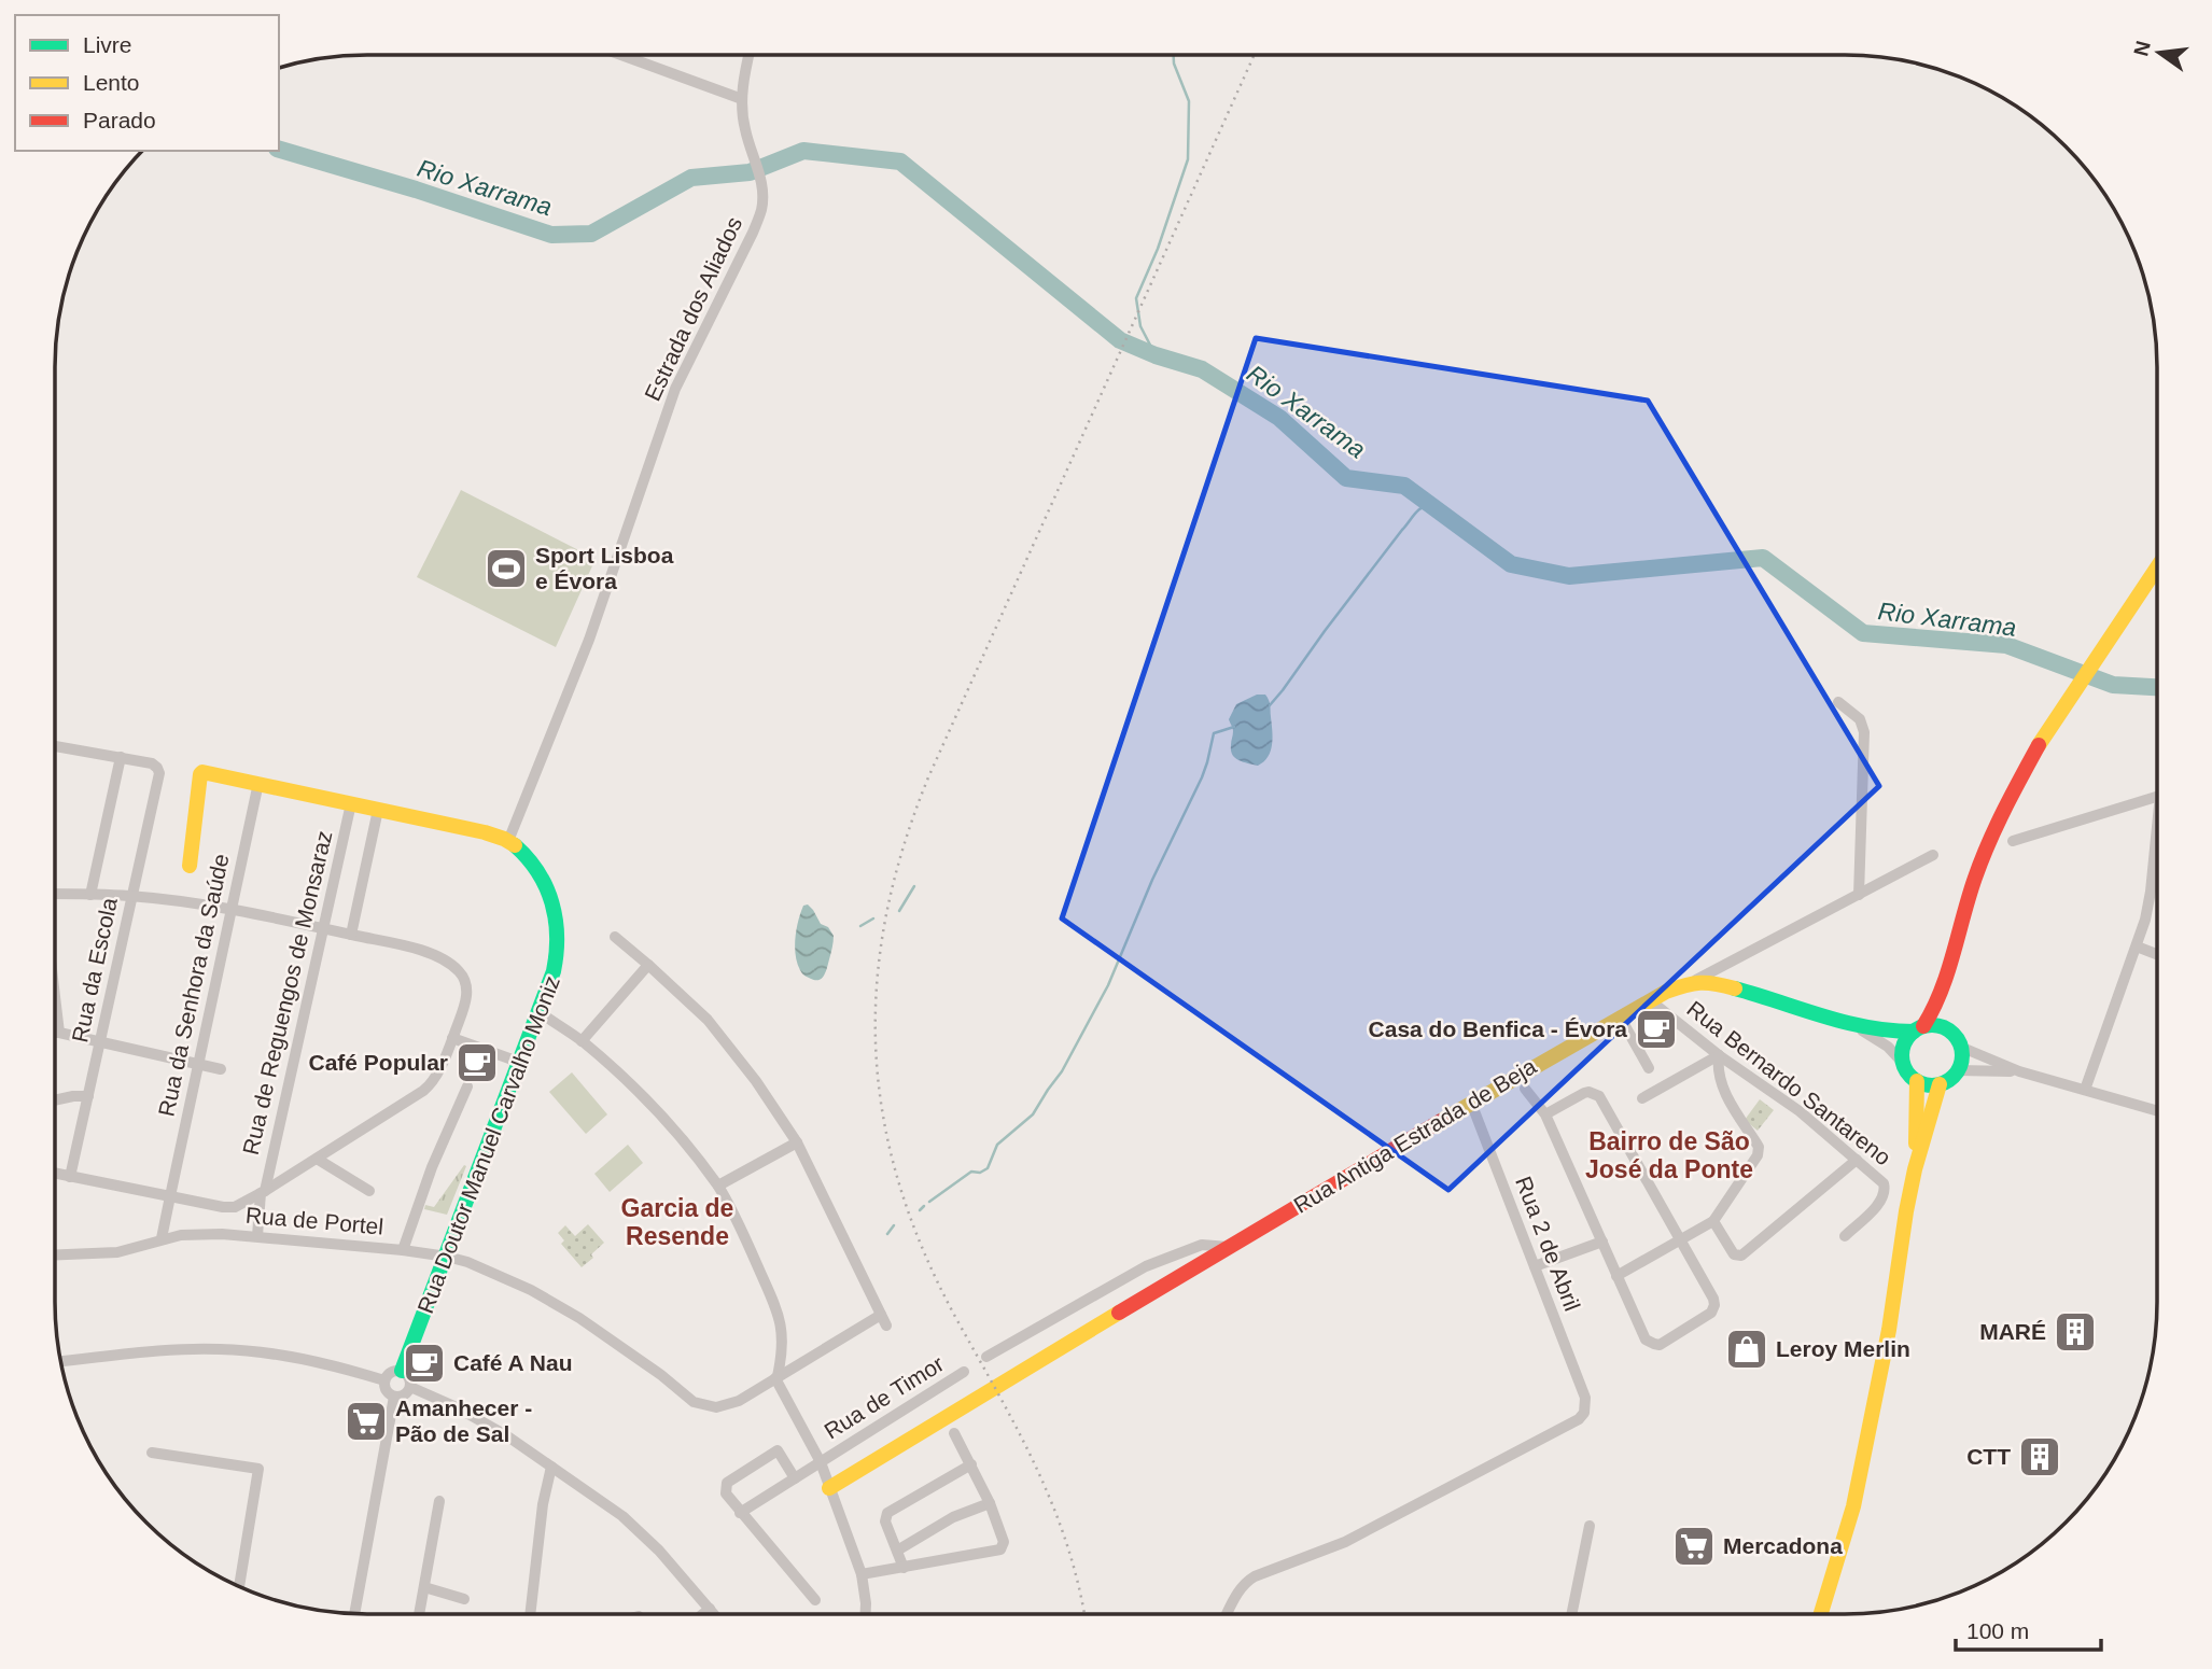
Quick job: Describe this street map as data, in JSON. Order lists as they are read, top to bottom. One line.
{"streets":{"street":["Estrada dos Aliados","Rua da Escola","Rua da Senhora da Saúde","Rua de Reguengos de Monsaraz","Rua Bernardo Santareno","Rua Antiga Estrada de Beja","Rua Doutor Manuel Carvalho Moniz","Rua de Portel","Rua 2 de Abril","Rua de Timor"]},"crossings":[["Estrada dos Aliados","Rua Doutor Manuel Carvalho Moniz"],["Rua da Senhora da Saúde","Rua de Portel"],["Rua de Reguengos de Monsaraz","Rua de Portel"],["Rua Bernardo Santareno","Rua Antiga Estrada de Beja"],["Rua Antiga Estrada de Beja","Rua 2 de Abril"],["Rua Doutor Manuel Carvalho Moniz","Rua de Portel"]],"districts":["Bairro de São José da Ponte","Garcia de Resende"],"water":["Rio Xarrama"],"places":{"sports":["Sport Lisboa e Évora"],"cafe":["Casa do Benfica - Évora","Café Popular","Café A Nau"],"building":["MARÉ","CTT"],"shop":["Leroy Merlin"],"supermarket":["Amanhecer - Pão de Sal","Mercadona"]},"legend":["Livre","Lento","Parado"],"scale_bar":"100 m","north":"left"}
